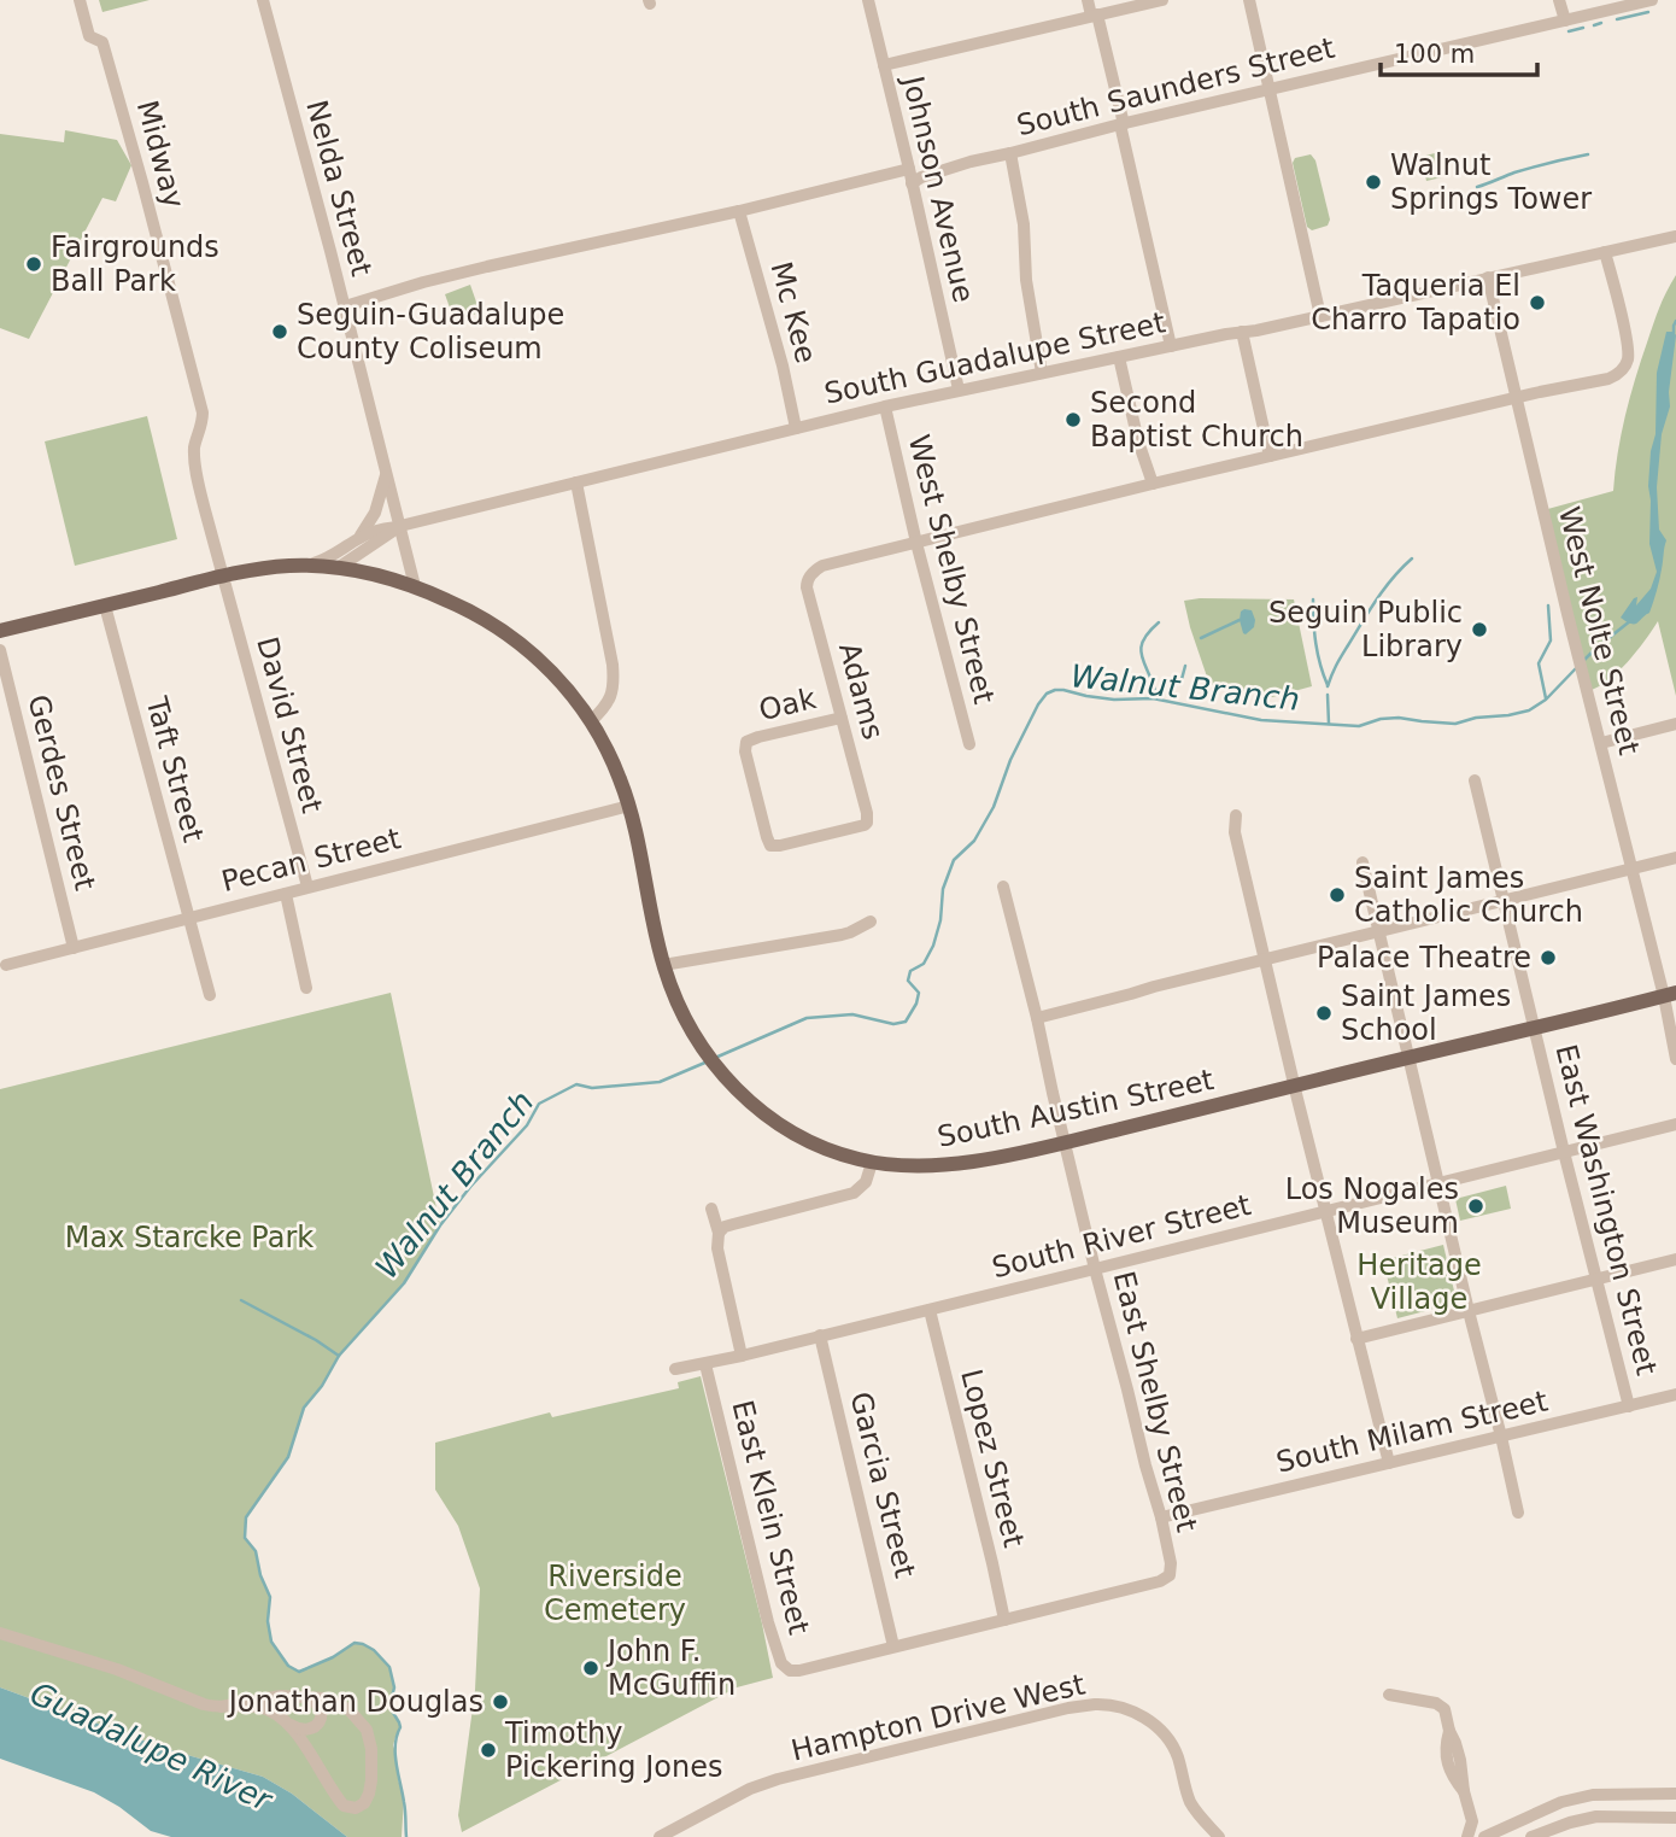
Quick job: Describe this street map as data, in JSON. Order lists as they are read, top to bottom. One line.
{"streets":{"main road":["South Austin Street"],"street":["South Saunders Street","Midway","Nelda Street","Johnson Avenue","Mc Kee","South Guadalupe Street","West Shelby Street","West Nolte Street","Adams","Oak","David Street","Taft Street","Gerdes Street","Pecan Street","East Washington Street","South River Street","East Shelby Street","South Milam Street","Lopez Street","Garcia Street","East Klein Street","Hampton Drive West"]},"crossings":[["South Saunders Street","Johnson Avenue"],["Midway","David Street"],["Midway","South Austin Street"],["Nelda Street","South Guadalupe Street"],["Nelda Street","South Austin Street"],["Johnson Avenue","South Guadalupe Street"],["Mc Kee","South Guadalupe Street"],["South Guadalupe Street","West Shelby Street"],["South Guadalupe Street","West Nolte Street"],["South Guadalupe Street","South Austin Street"],["West Shelby Street","Adams"],["West Nolte Street","South Austin Street"],["Adams","Oak"],["David Street","Pecan Street"],["David Street","South Austin Street"],["Taft Street","Pecan Street"],["Taft Street","South Austin Street"],["Gerdes Street","Pecan Street"],["Pecan Street","South Austin Street"],["South Austin Street","East Washington Street"],["South Austin Street","East Shelby Street"],["East Washington Street","South River Street"],["East Washington Street","South Milam Street"],["South River Street","East Shelby Street"],["South River Street","Lopez Street"],["South River Street","Garcia Street"],["South River Street","East Klein Street"],["East Shelby Street","South Milam Street"],["East Shelby Street","Lopez Street"],["Garcia Street","East Klein Street"]],"water":["Walnut Branch","Guadalupe River"],"parks":["Max Starcke Park","Heritage Village","Riverside Cemetery"],"places":["Walnut Springs Tower","Fairgrounds Ball Park","Taqueria El Charro Tapatio","Seguin-Guadalupe County Coliseum","Second Baptist Church","Seguin Public Library","Saint James Catholic Church","Palace Theatre","Saint James School","Los Nogales Museum","John F. McGuffin","Jonathan Douglas","Timothy Pickering Jones"],"scale_bar":"100 m"}
